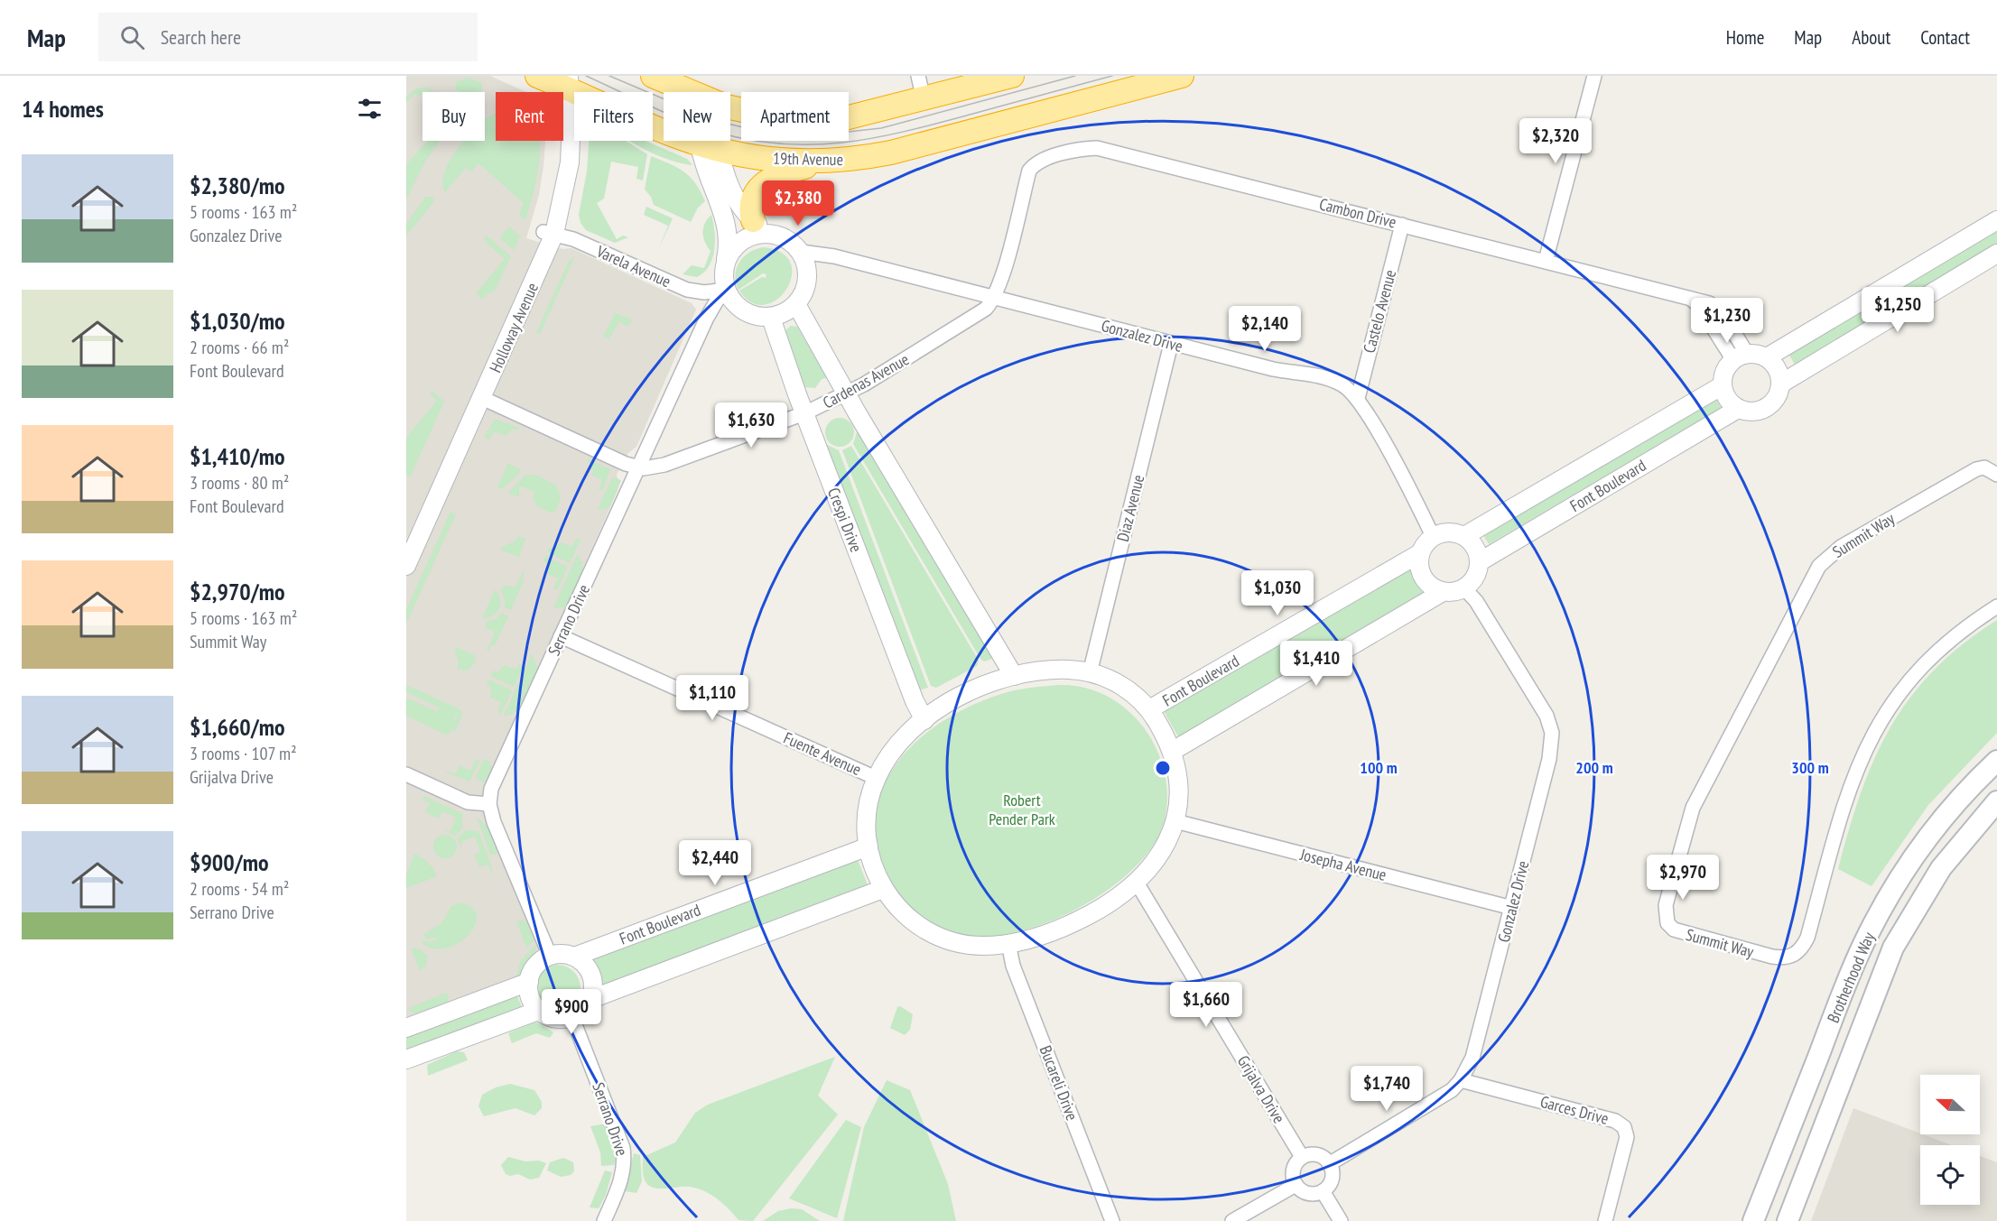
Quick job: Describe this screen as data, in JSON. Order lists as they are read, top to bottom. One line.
{"streets":{"highway":["19th Avenue"],"main road":["Brotherhood Way"],"street":["Cambon Drive","Varela Avenue","Castelo Avenue","Holloway Avenue","Gonzalez Drive","Cardenas Avenue","Font Boulevard","Diaz Avenue","Crespi Drive","Summit Way","Serrano Drive","Fuente Avenue","Josepha Avenue","Bucareli Drive","Grijalva Drive","Garces Drive"]},"crossings":[["19th Avenue","Holloway Avenue"],["Cambon Drive","Castelo Avenue"],["Cambon Drive","Cardenas Avenue"],["Cambon Drive","Font Boulevard"],["Varela Avenue","Holloway Avenue"],["Varela Avenue","Gonzalez Drive"],["Varela Avenue","Crespi Drive"],["Varela Avenue","Serrano Drive"],["Castelo Avenue","Gonzalez Drive"],["Gonzalez Drive","Cardenas Avenue"],["Gonzalez Drive","Font Boulevard"],["Gonzalez Drive","Diaz Avenue"],["Gonzalez Drive","Crespi Drive"],["Gonzalez Drive","Serrano Drive"],["Gonzalez Drive","Josepha Avenue"],["Gonzalez Drive","Grijalva Drive"],["Gonzalez Drive","Garces Drive"],["Cardenas Avenue","Crespi Drive"],["Cardenas Avenue","Serrano Drive"],["Font Boulevard","Serrano Drive"],["Crespi Drive","Serrano Drive"],["Serrano Drive","Fuente Avenue"]],"parks":["Robert Pender Park"],"north":"left","page":{"header":"Map","search":"Search here","nav":["Home","Map","About","Contact"],"heading":"14 homes","chip":["Buy","Rent","Filters","New","Apartment"],"price":["$2,320","$2,380","$1,250","$1,230","$2,140","$1,630","$1,030","$1,410","$1,110","$2,440","$2,970","$1,660","$900","$1,740"],"list":[{"name":"$2,380/mo","note":"5 rooms · 163 m² · Gonzalez Drive"},{"name":"$1,030/mo","note":"2 rooms · 66 m² · Font Boulevard"},{"name":"$1,410/mo","note":"3 rooms · 80 m² · Font Boulevard"},{"name":"$2,970/mo","note":"5 rooms · 163 m² · Summit Way"},{"name":"$1,660/mo","note":"3 rooms · 107 m² · Grijalva Drive"},{"name":"$900/mo","note":"2 rooms · 54 m² · Serrano Drive"}]},"rings":["100 m","200 m","300 m"]}
